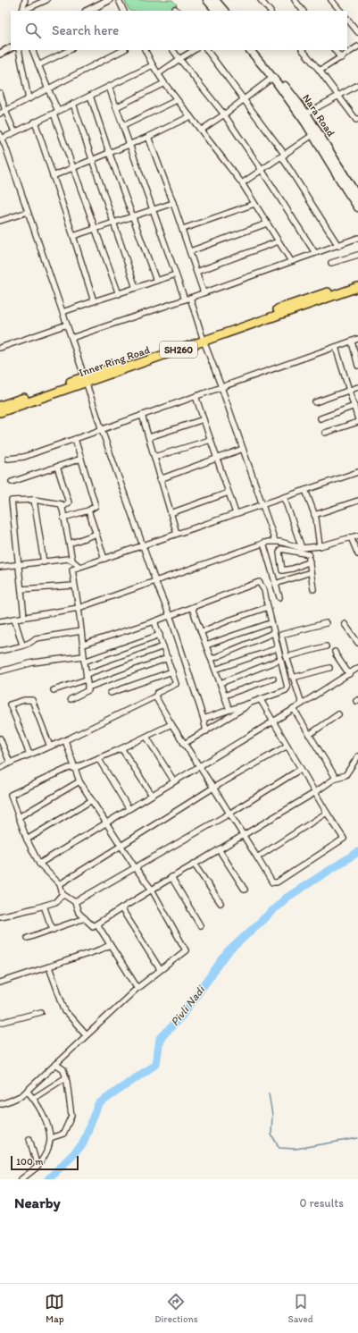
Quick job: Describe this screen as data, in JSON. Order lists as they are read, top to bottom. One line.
{"streets":{"highway":["SH260","Inner Ring Road"],"main road":["Nara Road"]},"water":["Pivli Nadi"],"scale_bar":"100 m","page":{"search":"Search here","scale":"100 m","heading":["Nearby","0 results"],"nav":["Map","Directions","Saved"]}}
